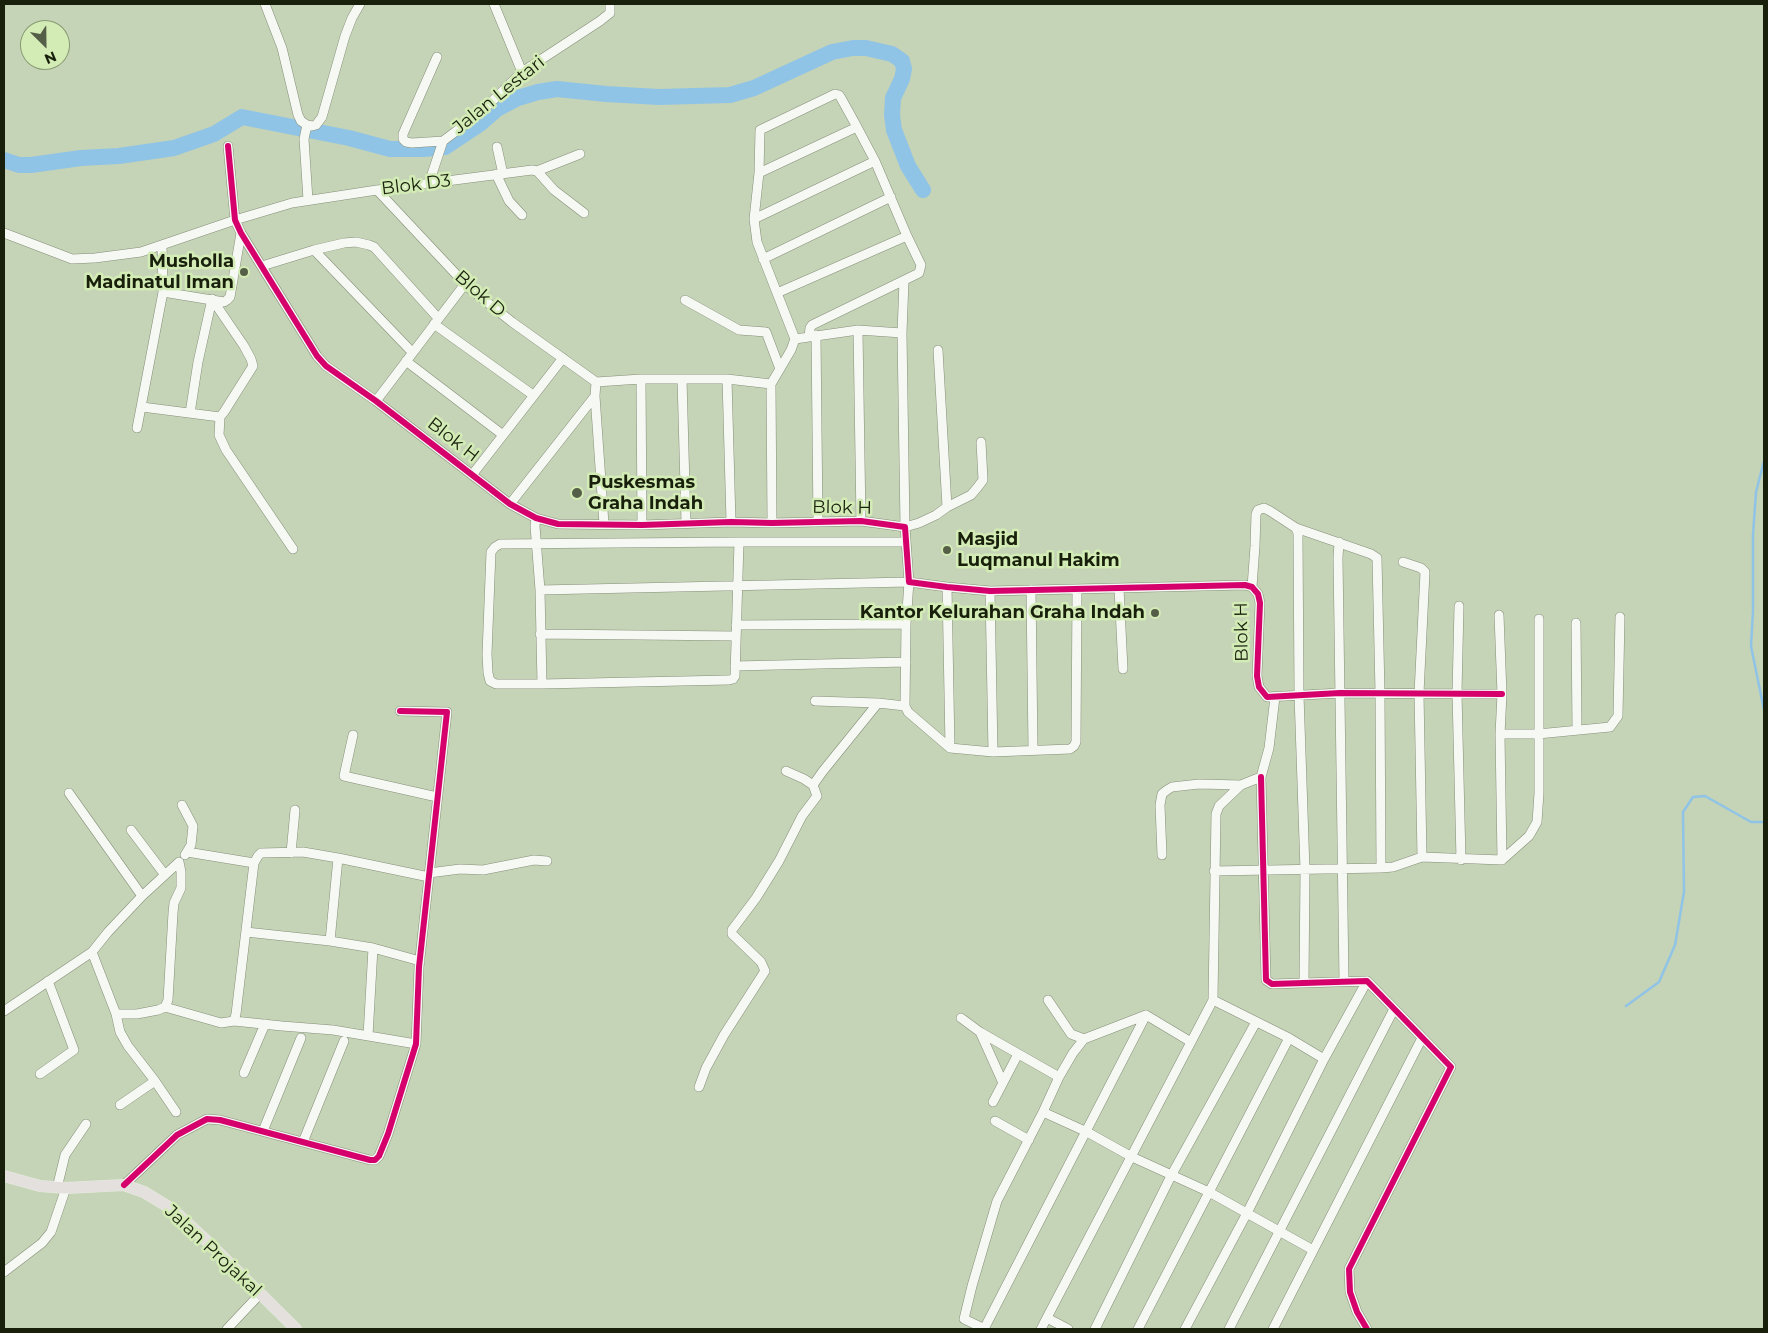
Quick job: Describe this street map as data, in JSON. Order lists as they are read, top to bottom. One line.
{"streets":{"main road":["Jalan Projakal"],"street":["Jalan Lestari","Blok D3","Blok D","Blok H"]},"crossings":[["Jalan Lestari","Blok D3"],["Blok D3","Blok D"],["Blok D3","Blok H"]],"places":["Musholla Madinatul Iman","Puskesmas Graha Indah","Masjid Luqmanul Hakim","Kantor Kelurahan Graha Indah"],"north":"bottom right"}
